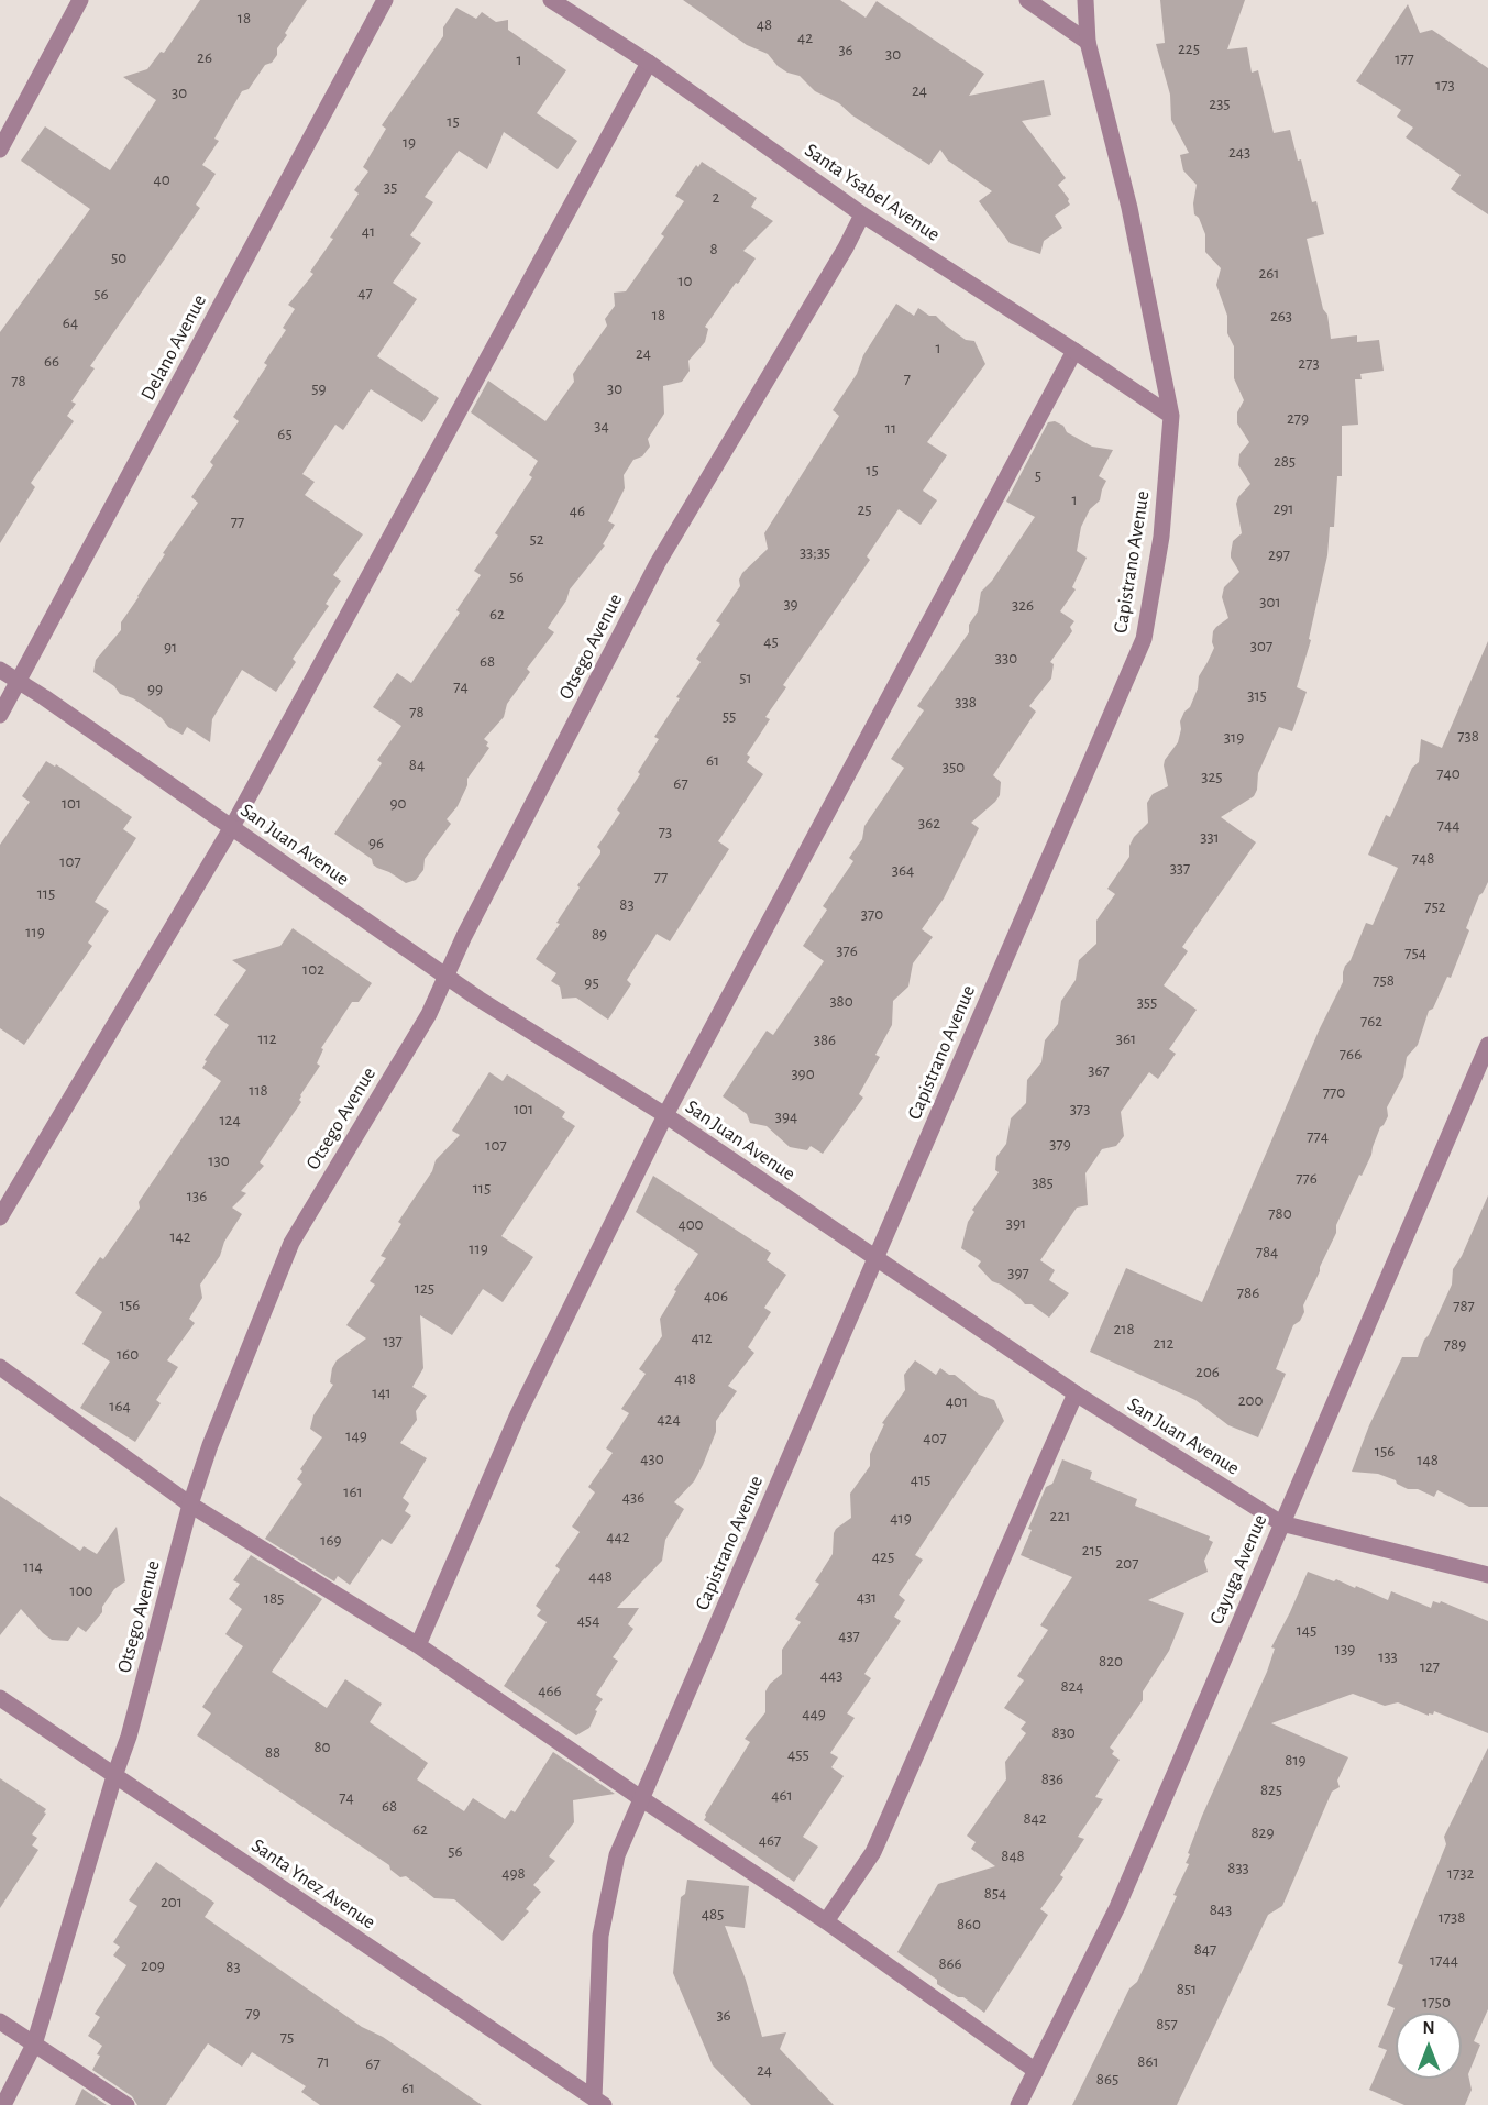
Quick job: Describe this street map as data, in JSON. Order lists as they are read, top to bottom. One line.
{"streets":{"street":["Santa Ysabel Avenue","Delano Avenue","Capistrano Avenue","Otsego Avenue","San Juan Avenue","Cayuga Avenue","Santa Ynez Avenue"]},"crossings":[["Santa Ysabel Avenue","Capistrano Avenue"],["Santa Ysabel Avenue","Otsego Avenue"],["Delano Avenue","San Juan Avenue"],["Capistrano Avenue","San Juan Avenue"],["Capistrano Avenue","Santa Ynez Avenue"],["Otsego Avenue","San Juan Avenue"],["Otsego Avenue","Santa Ynez Avenue"],["San Juan Avenue","Cayuga Avenue"]],"house_numbers":["18","48","42","225","36","30","26","177","1","173","24","30","235","15","19","243","40","35","2","41","8","50","261","10","47","56","18","263","64","1","24","66","273","7","78","59","30","279","34","11","65","285","15","5","1","291","25","46","77","52","33;35","297","56","301","39","326","62","45","307","91","330","68","51","74","99","315","338","78","55","738","319","61","84","350","740","325","67","101","90","362","744","73","331","96","748","107","337","364","77","115","83","752","370","119","89","376","754","102","758","95","380","355","762","112","361","386","766","367","390","118","770","101","373","394","124","774","379","107","130","776","385","115","136","780","391","400","142","119","784","397","125","786","406","156","787","218","412","137","212","789","160","206","418","141","200","401","164","424","149","407","156","430","148","415","161","436","221","419","442","169","215","425","207","114","448","100","431","185","454","145","437","139","133","820","127","443","824","466","449","830","80","88","455","819","836","825","461","74","68","842","62","829","467","56","848","833","498","1732","854","201","843","485","1738","860","847","1744","866","209","83","851","1750","79","36","857","75","71","861","67","24","865","61"],"north":"top"}
